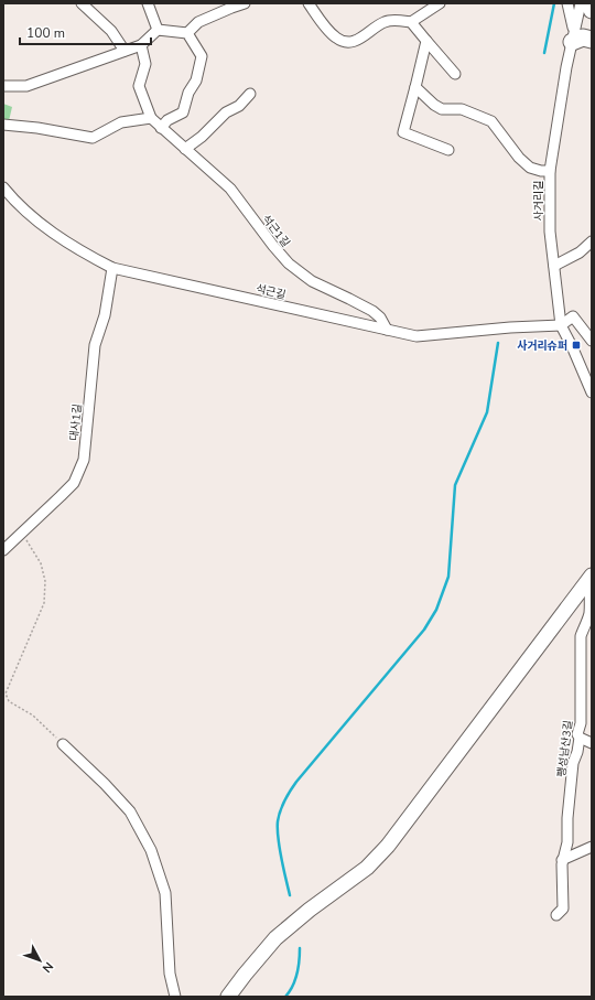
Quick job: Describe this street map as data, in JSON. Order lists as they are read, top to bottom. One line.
{"streets":{"street":["사거리길","석근1길","석근길","대사1길","팽성남산3길"]},"crossings":[["사거리길","석근길"],["석근1길","석근길"],["석근길","대사1길"]],"places":{"transit":["사거리슈퍼"]},"scale_bar":"100 m","north":"bottom right"}
